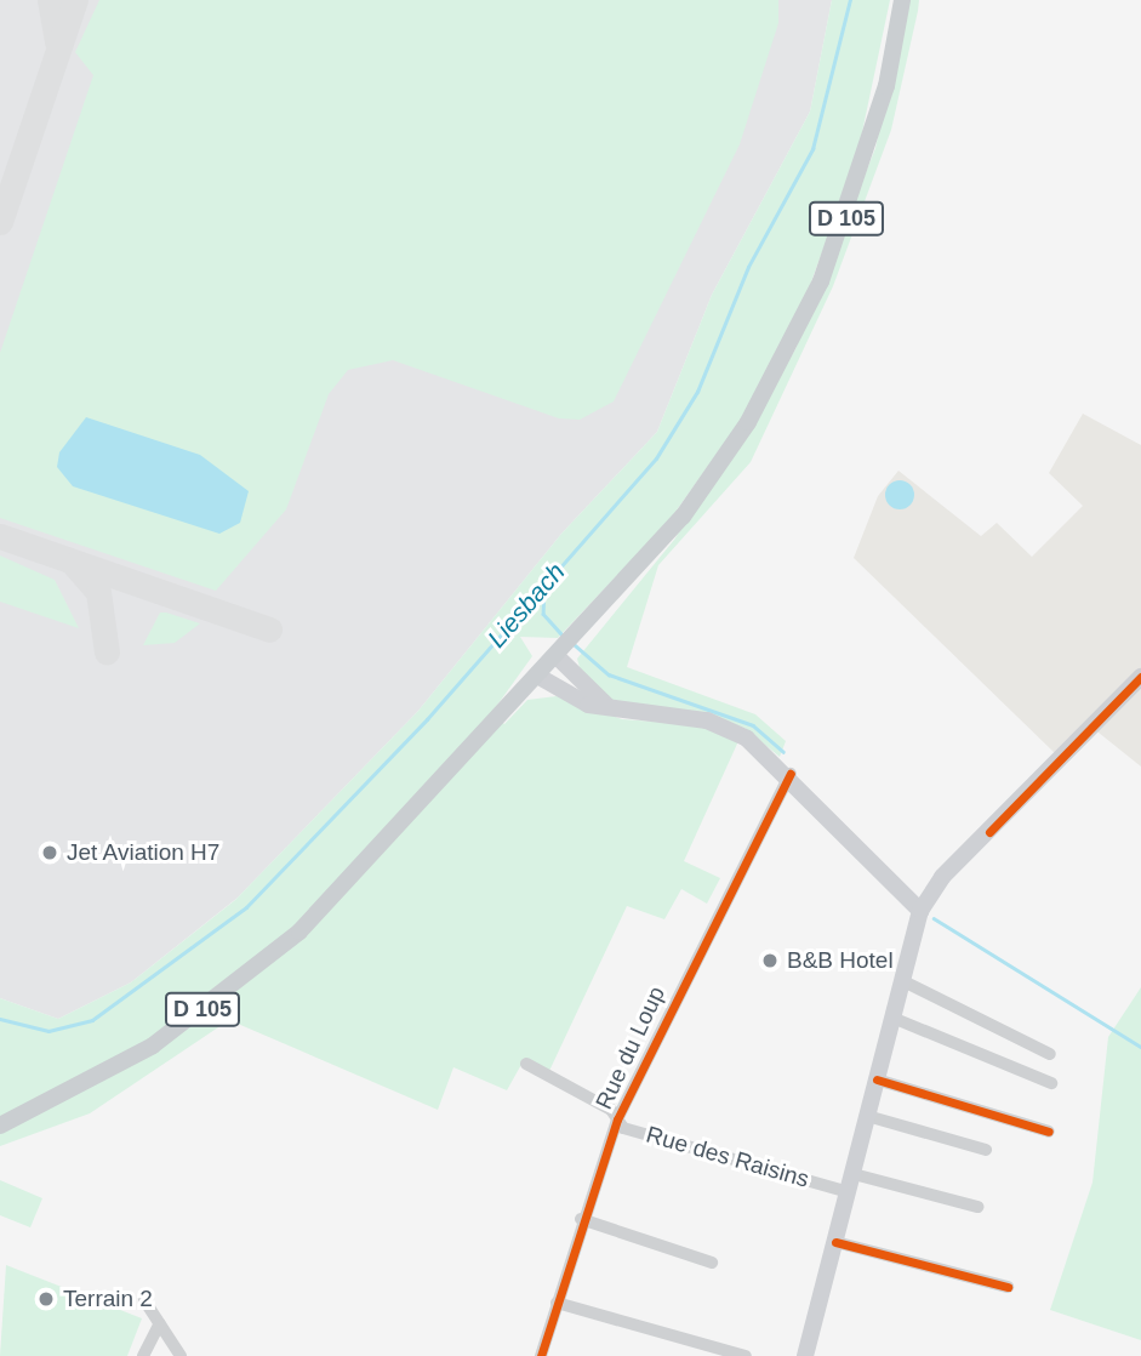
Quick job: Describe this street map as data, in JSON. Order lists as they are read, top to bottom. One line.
{"streets":{"main road":["D 105"],"street":["Rue du Loup","Rue des Raisins"]},"crossings":[["Rue du Loup","Rue des Raisins"]],"water":["Liesbach"],"places":["Jet Aviation H7","B&B Hotel","Terrain 2"]}
